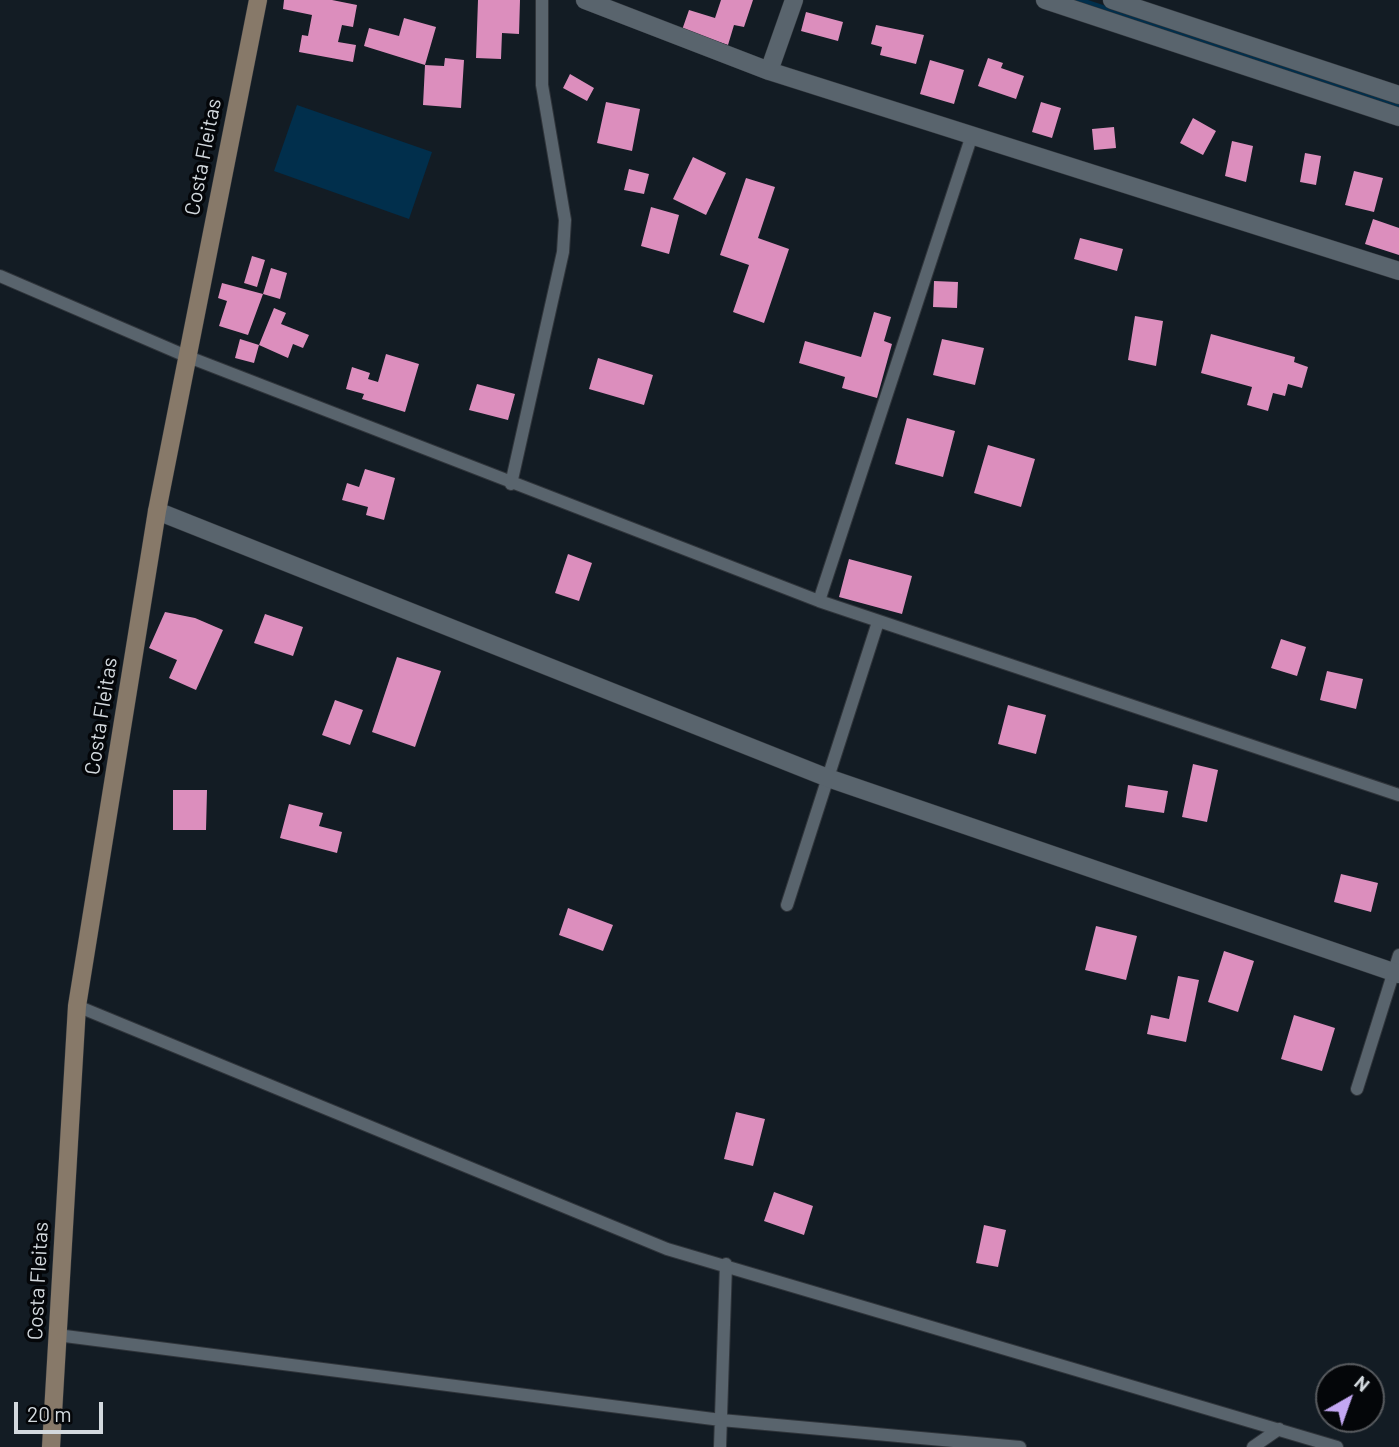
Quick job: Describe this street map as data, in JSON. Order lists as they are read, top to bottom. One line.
{"streets":{"main road":["Costa Fleitas"]},"scale_bar":"20 m","north":"top right"}
